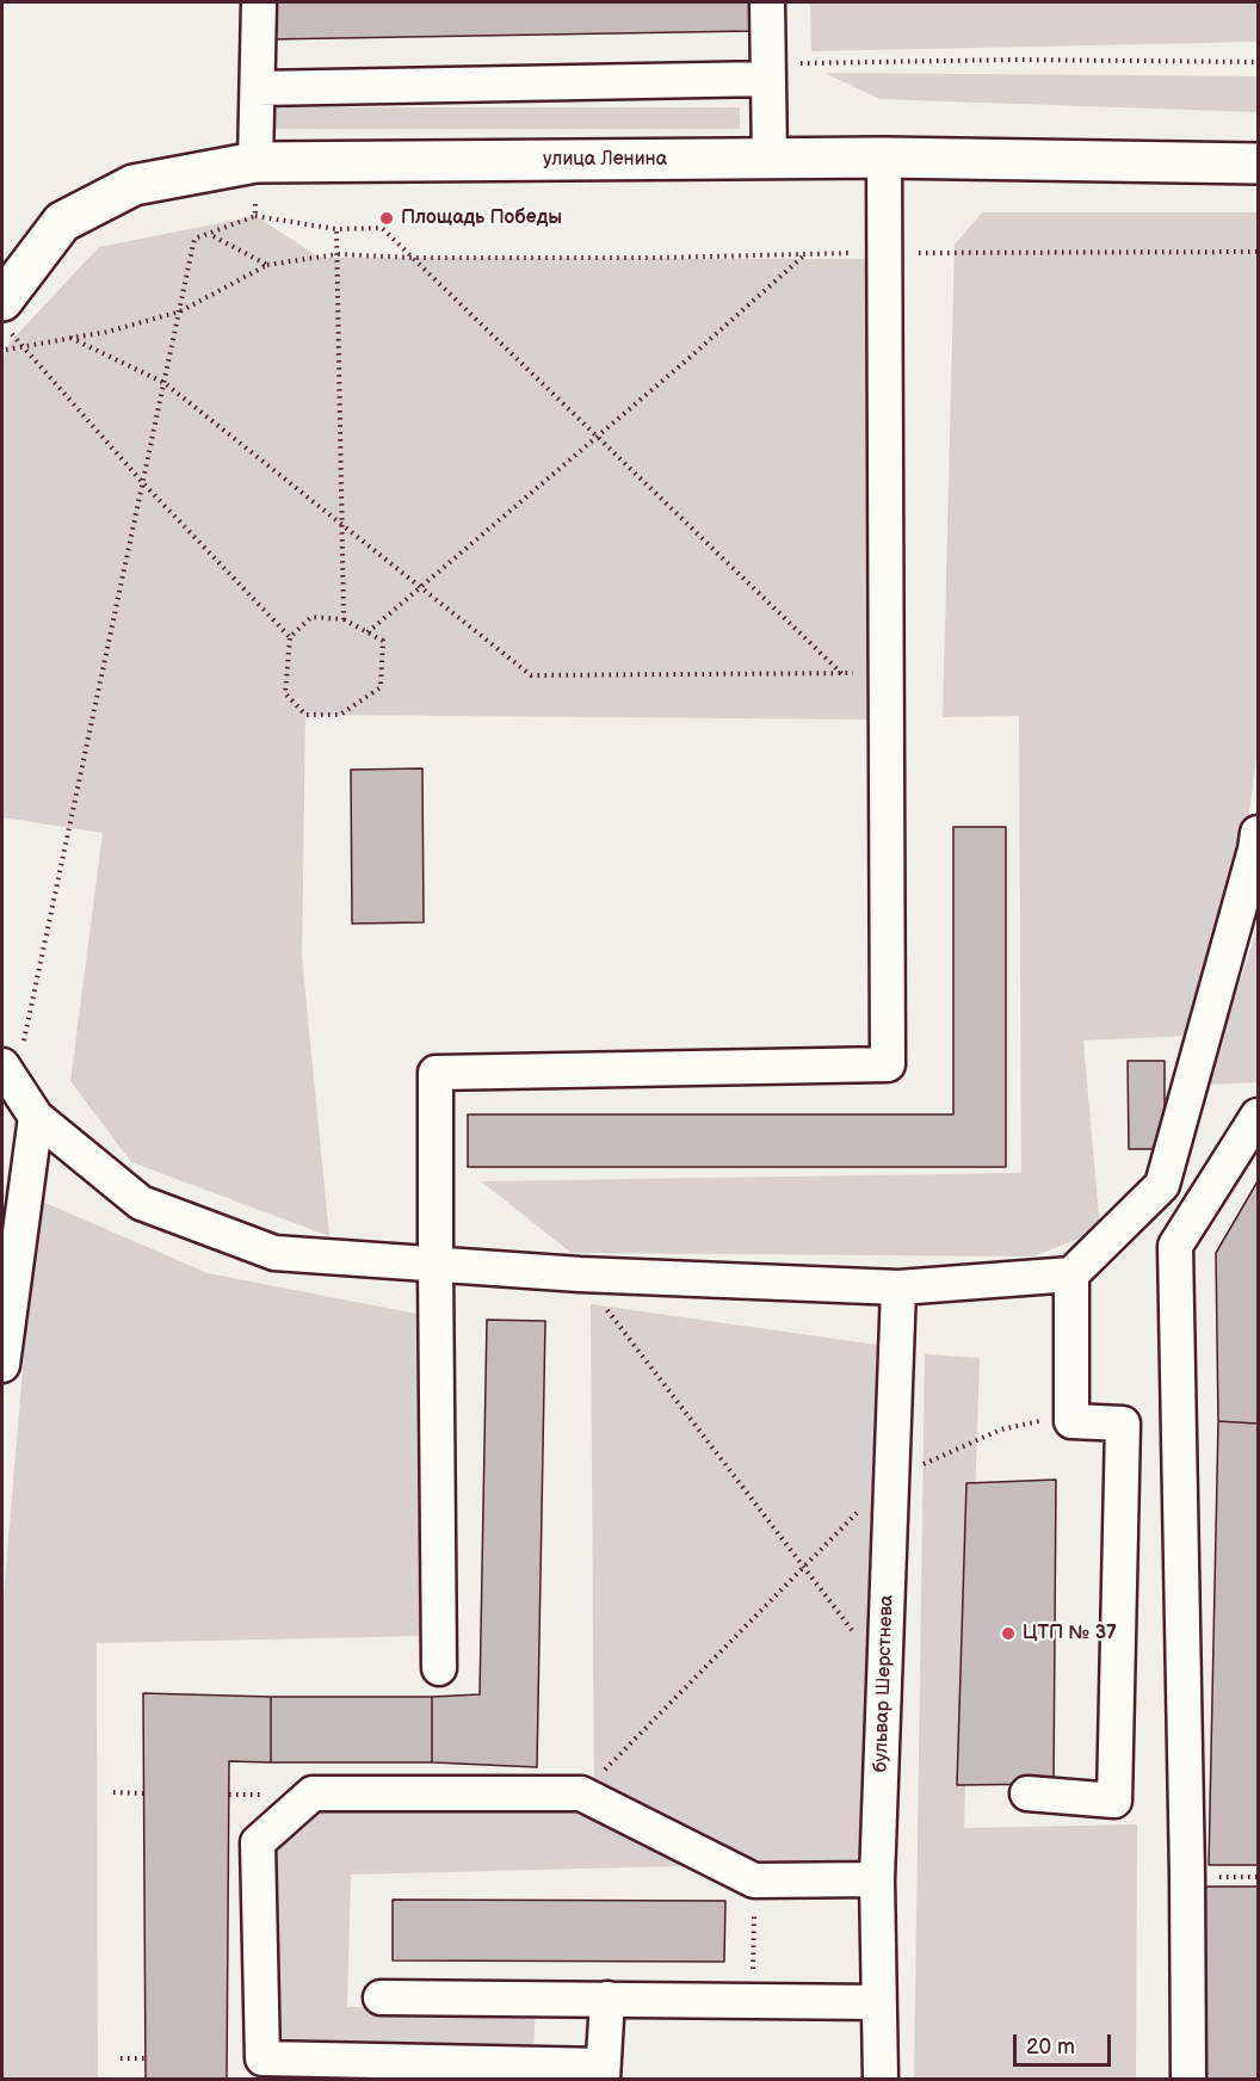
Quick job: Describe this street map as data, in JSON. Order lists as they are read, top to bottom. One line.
{"streets":{"main road":["улица Ленина"],"street":["бульвар Шерстнева"]},"places":["Площадь Победы","ЦТП № 37"],"scale_bar":"20 m"}
